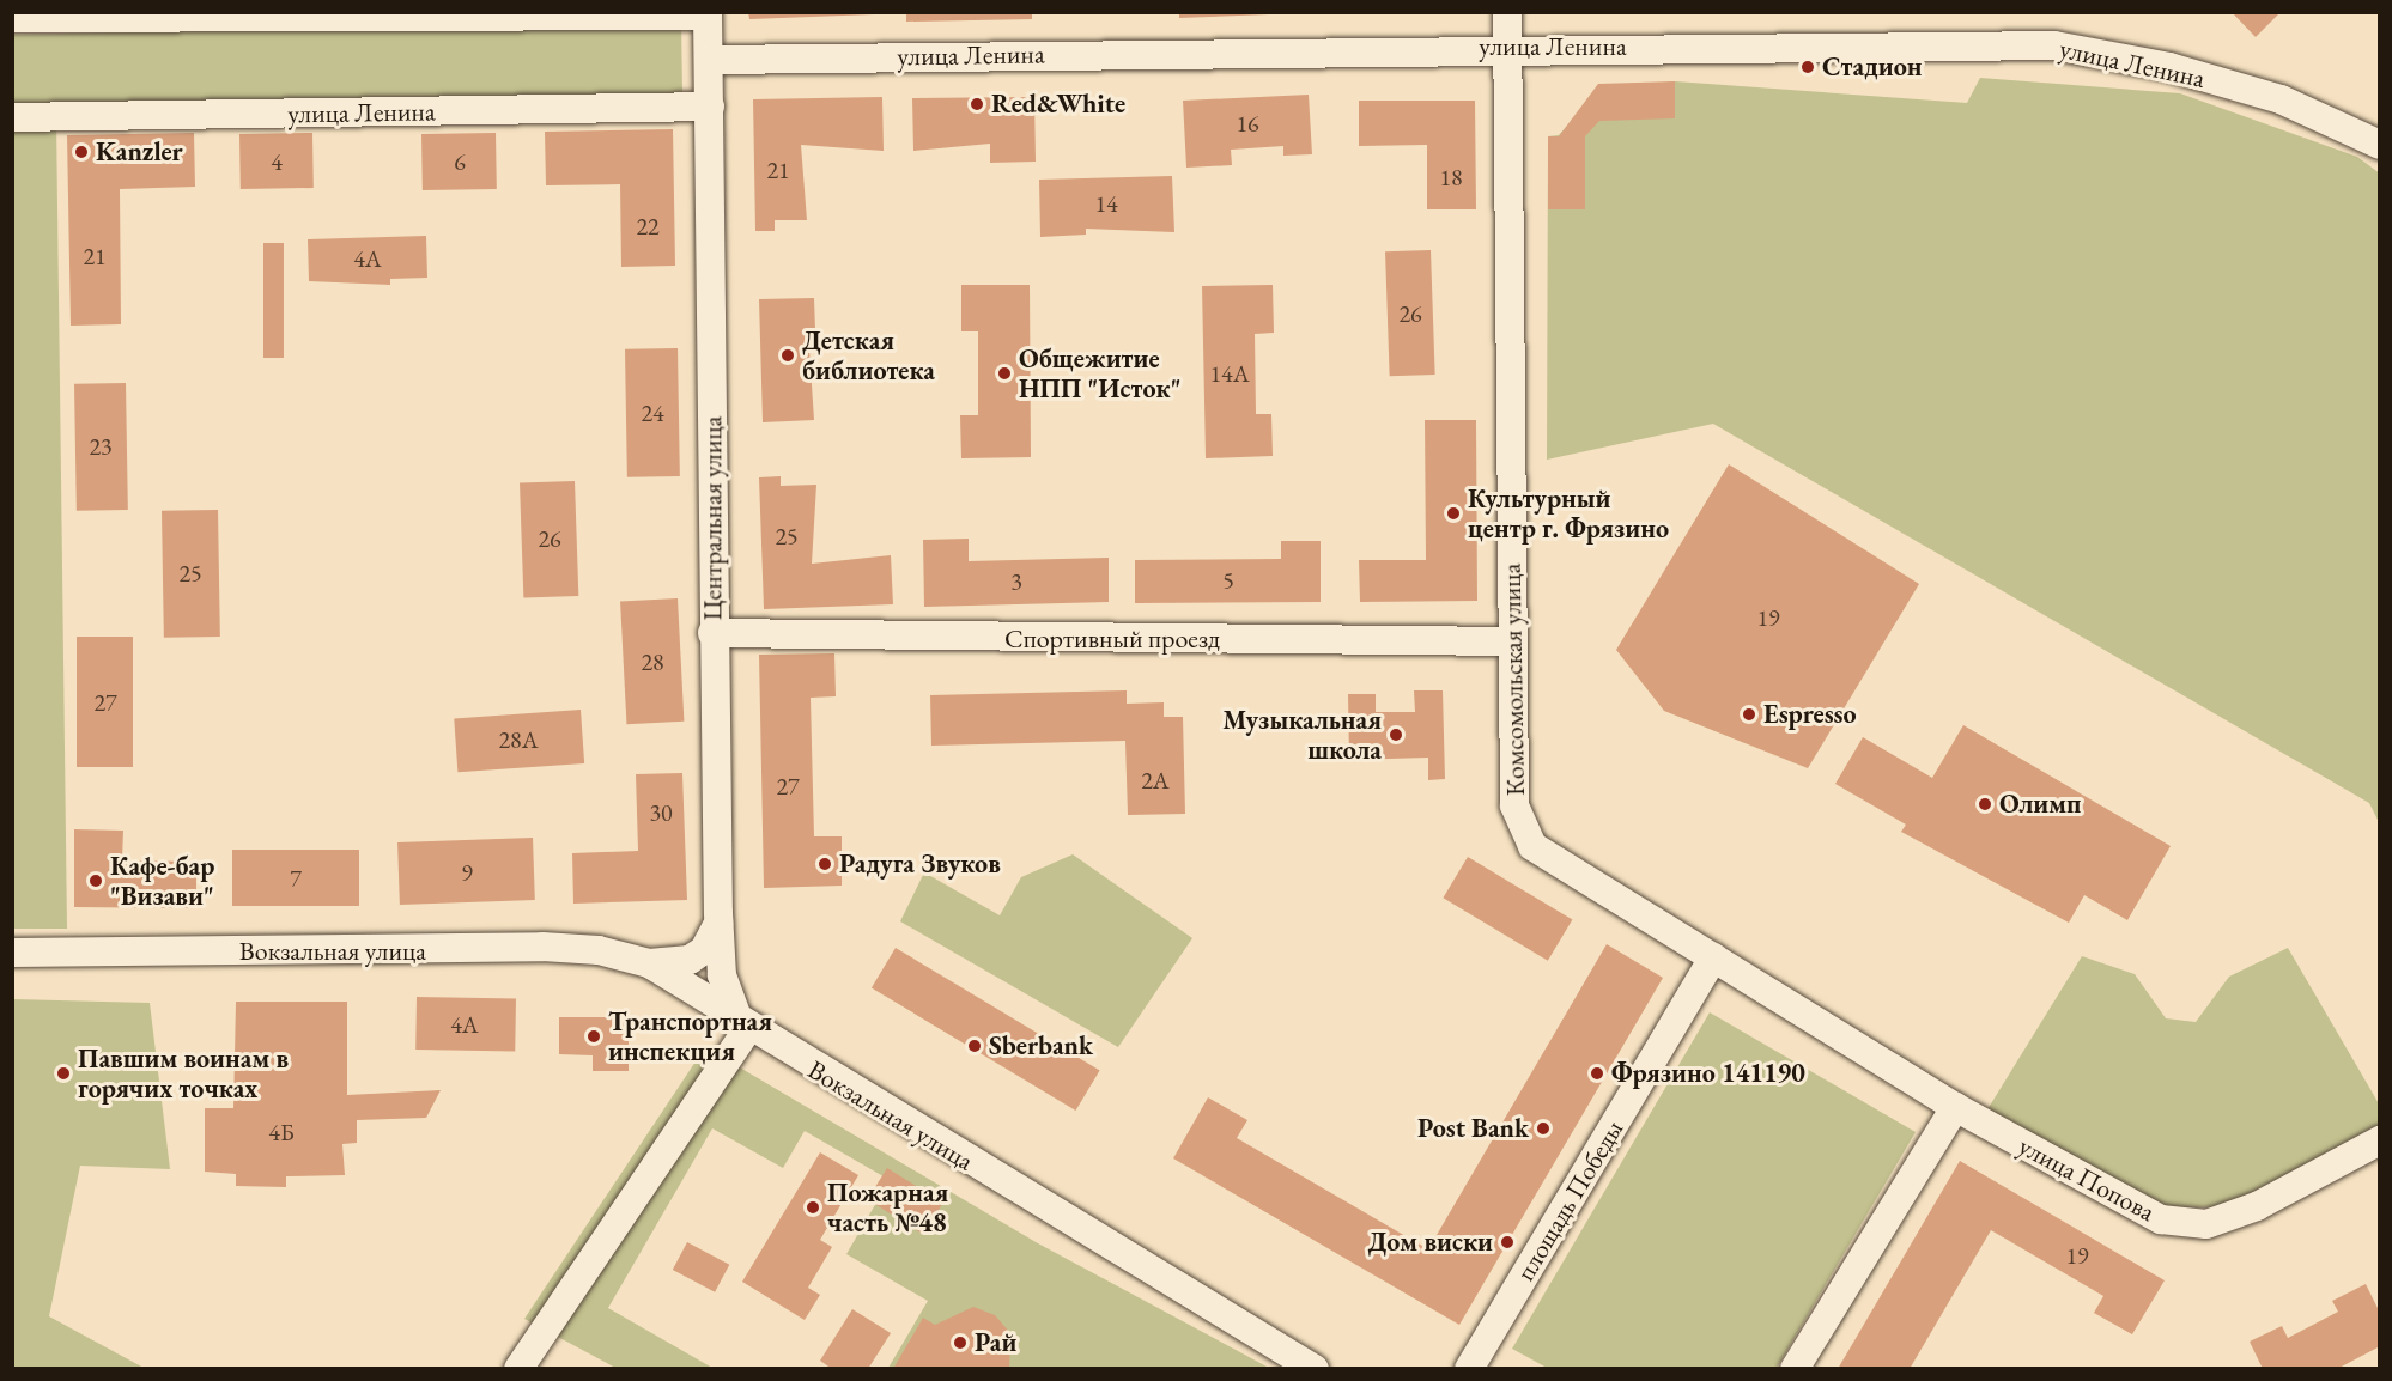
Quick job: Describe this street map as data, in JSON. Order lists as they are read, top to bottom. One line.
{"streets":{"street":["улица Ленина","Центральная улица","Спортивный проезд","Комсомольская улица","Вокзальная улица","улица Попова","площадь Победы"]},"crossings":[["улица Ленина","Центральная улица"],["улица Ленина","Комсомольская улица"],["Центральная улица","Спортивный проезд"],["Центральная улица","Вокзальная улица"],["Спортивный проезд","Комсомольская улица"],["Комсомольская улица","улица Попова"],["Комсомольская улица","площадь Победы"]],"places":["Стадион","Red&White","Kanzler","Детская библиотека","Общежитие НПП \"Исток\"","Культурный центр г. Фрязино","Espresso","Музыкальная школа","Олимп","Радуга Звуков","Кафе-бар \"Визави\"","Транспортная инспекция","Sberbank","Павшим воинам в горячих точках","Фрязино 141190","Post Bank","Пожарная часть №48","Дом виски","Рай"],"house_numbers":["16","4","6","21","18","14","22","21","4А","26","14А","24","23","25","26","25","5","3","19","28","27","28А","2А","27","30","9","7","4А","4Б","19"]}
